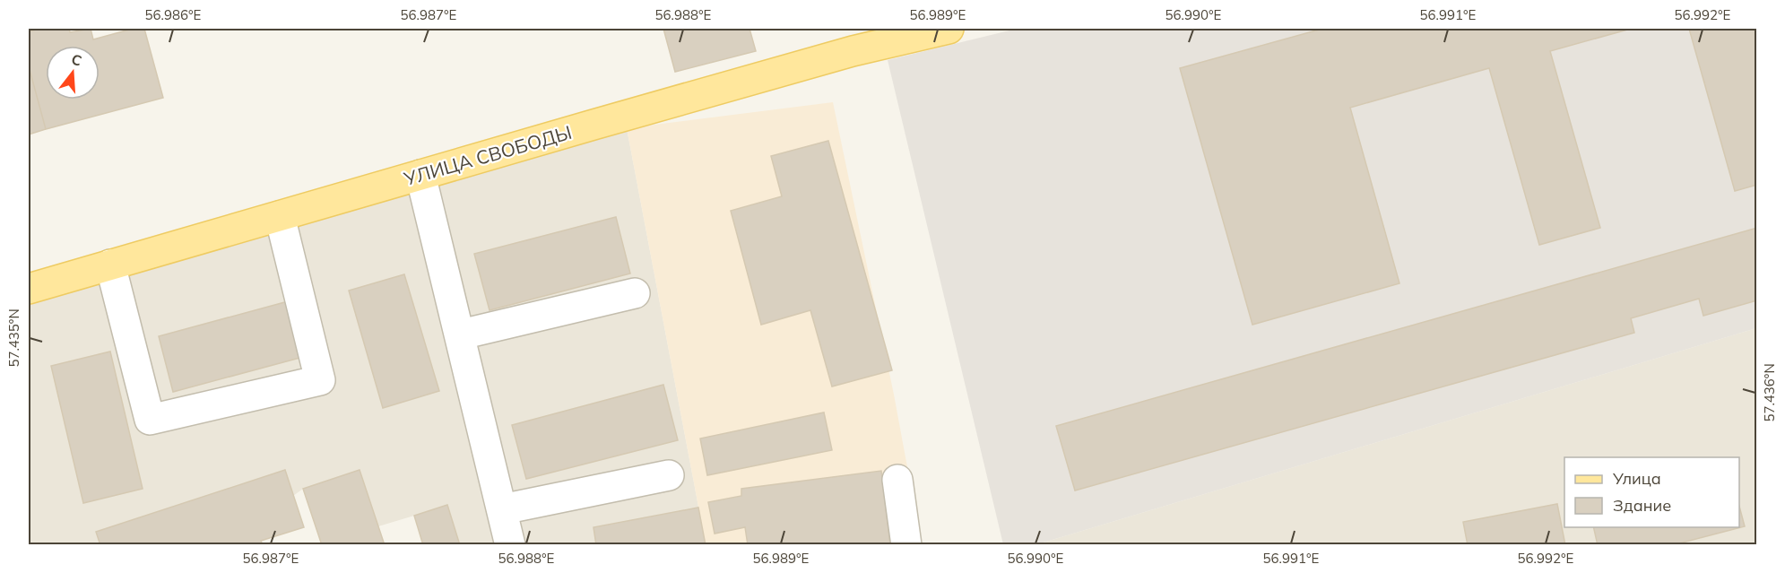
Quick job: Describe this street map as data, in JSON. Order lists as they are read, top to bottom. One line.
{"streets":{"main road":["УЛИЦА СВОБОДЫ"]},"legend":["Улица","Здание"],"north":"top","coordinates":["56.986°E","56.987°E","56.988°E","56.989°E","56.990°E","56.991°E","56.992°E","57.435°N","57.436°N"]}
